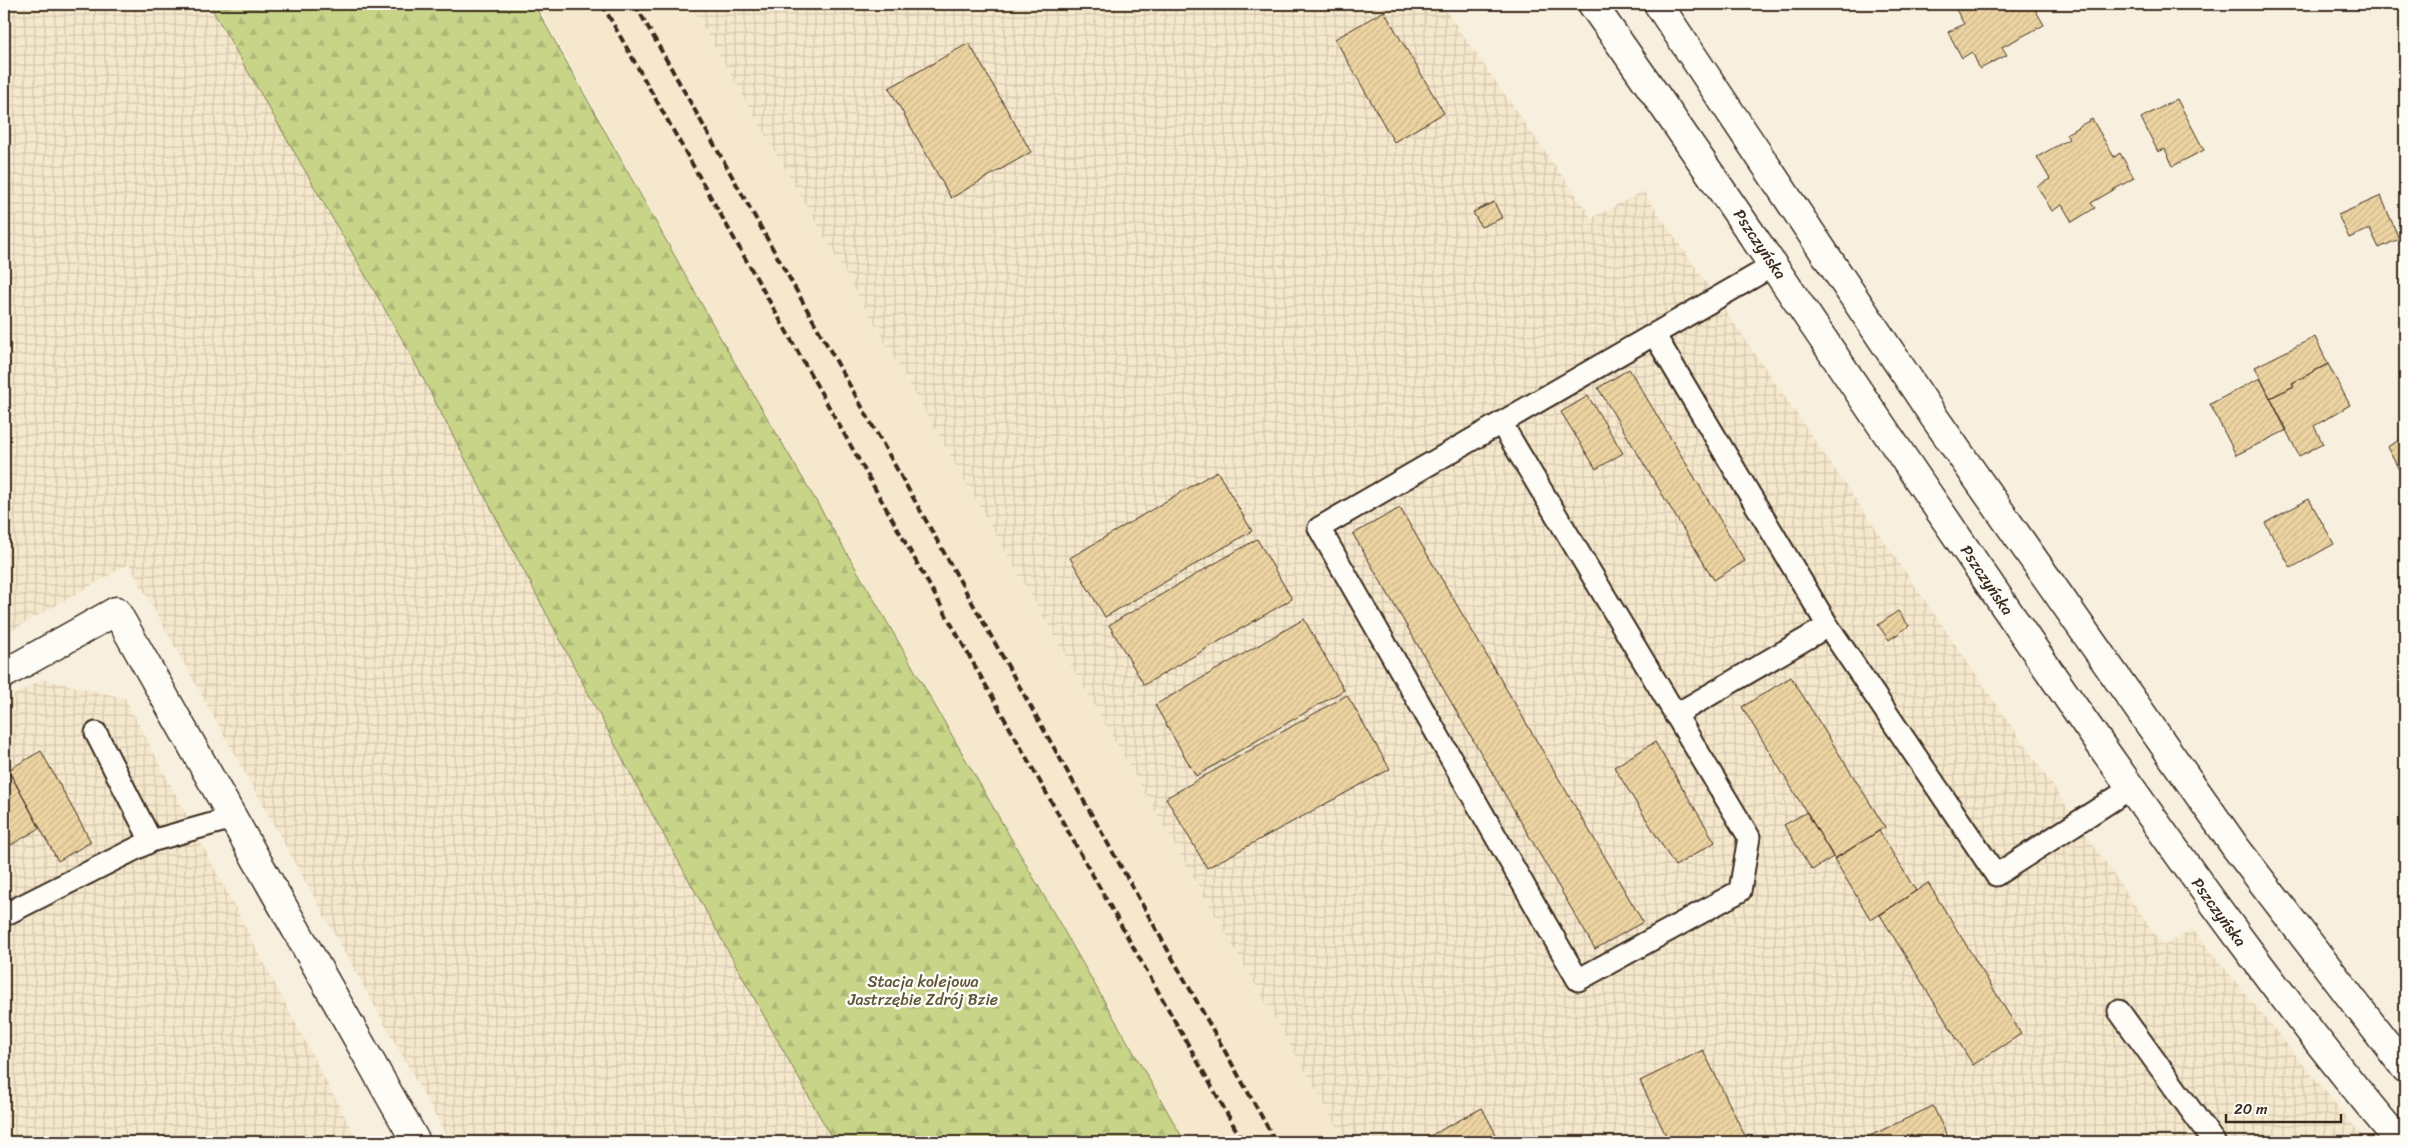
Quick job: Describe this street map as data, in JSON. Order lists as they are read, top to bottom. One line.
{"streets":{"main road":["Pszczyńska"]},"parks":["Stacja kolejowa Jastrzębie Zdrój Bzie"],"scale_bar":"20 m"}
